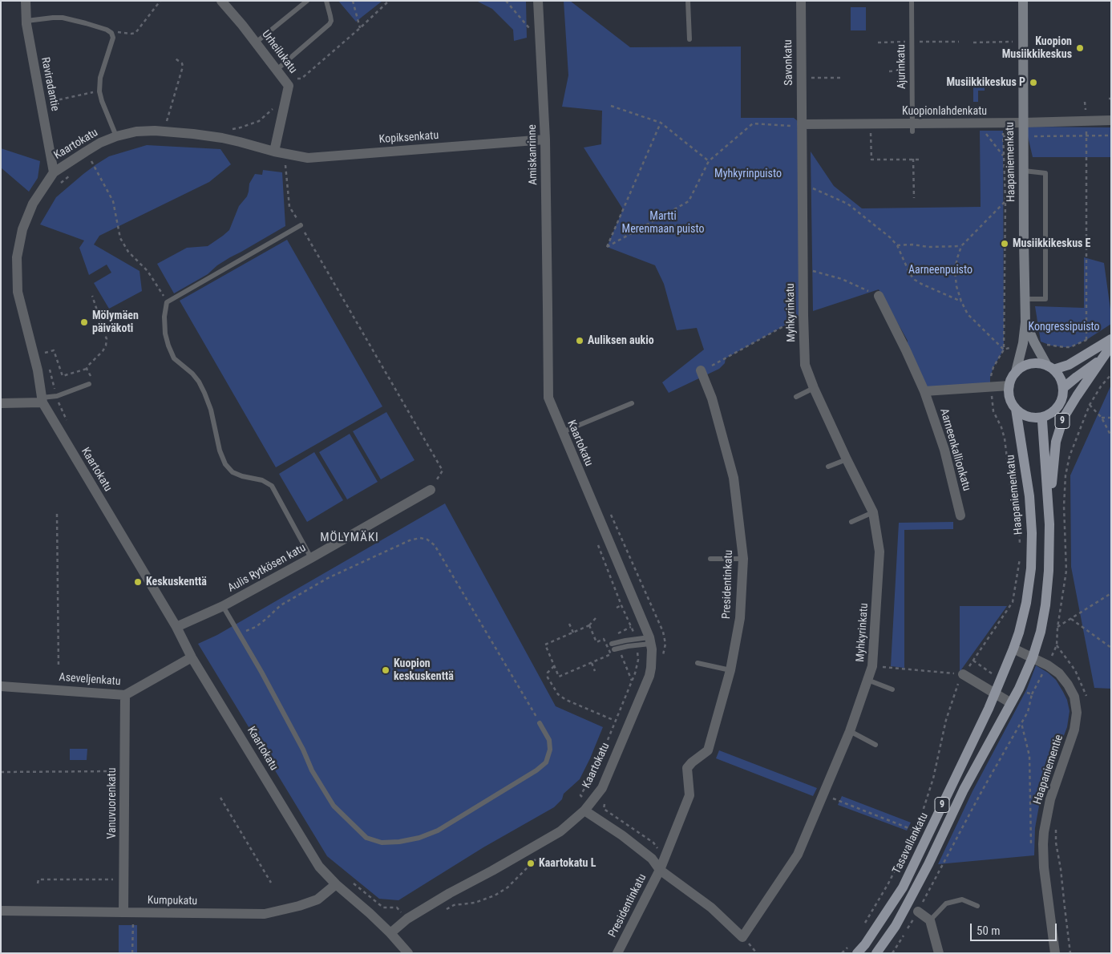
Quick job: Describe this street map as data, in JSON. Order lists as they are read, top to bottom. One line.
{"streets":{"main road":["Haapaniemenkatu","9","Tasavallankatu"],"street":["Urheilukatu","Savonkatu","Raviradantie","Kuopionlahdenkatu","Kopiksenkatu","Kaartokatu","Amiskanrinne","Myhkyrinkatu","Aarneenkallionkatu","Aulis Rytkösen katu","Presidentinkatu","Aseveljenkatu","Haapaniementie","Vanuvuorenkatu","Kumpukatu"],"lane":["Ajurinkatu"]},"crossings":[["Urheilukatu","Kopiksenkatu"],["Urheilukatu","Kaartokatu"],["Savonkatu","Kuopionlahdenkatu"],["Savonkatu","Myhkyrinkatu"],["Ajurinkatu","Kuopionlahdenkatu"],["Raviradantie","Kaartokatu"],["Kuopionlahdenkatu","Haapaniemenkatu"],["Kuopionlahdenkatu","Myhkyrinkatu"],["Kopiksenkatu","Kaartokatu"],["Kopiksenkatu","Amiskanrinne"],["Kaartokatu","Amiskanrinne"],["Kaartokatu","Aulis Rytkösen katu"],["Kaartokatu","Aseveljenkatu"],["Kaartokatu","Kumpukatu"],["Haapaniemenkatu","9"],["Haapaniemenkatu","Haapaniementie"],["Haapaniemenkatu","Tasavallankatu"],["Myhkyrinkatu","Presidentinkatu"],["9","Haapaniementie"],["Aseveljenkatu","Vanuvuorenkatu"],["Haapaniementie","Tasavallankatu"],["Vanuvuorenkatu","Kumpukatu"]],"districts":["MÖLYMÄKI"],"parks":["Myhkyrinpuisto","Martti Merenmaan puisto","Aarneenpuisto","Kongressipuisto"],"places":["Kuopion Musiikkikeskus","Musiikkikeskus P","Musiikkikeskus E","Mölymäen päiväkoti","Auliksen aukio","Keskuskenttä","Kuopion keskuskenttä","Kaartokatu L"],"scale_bar":"50 m"}
